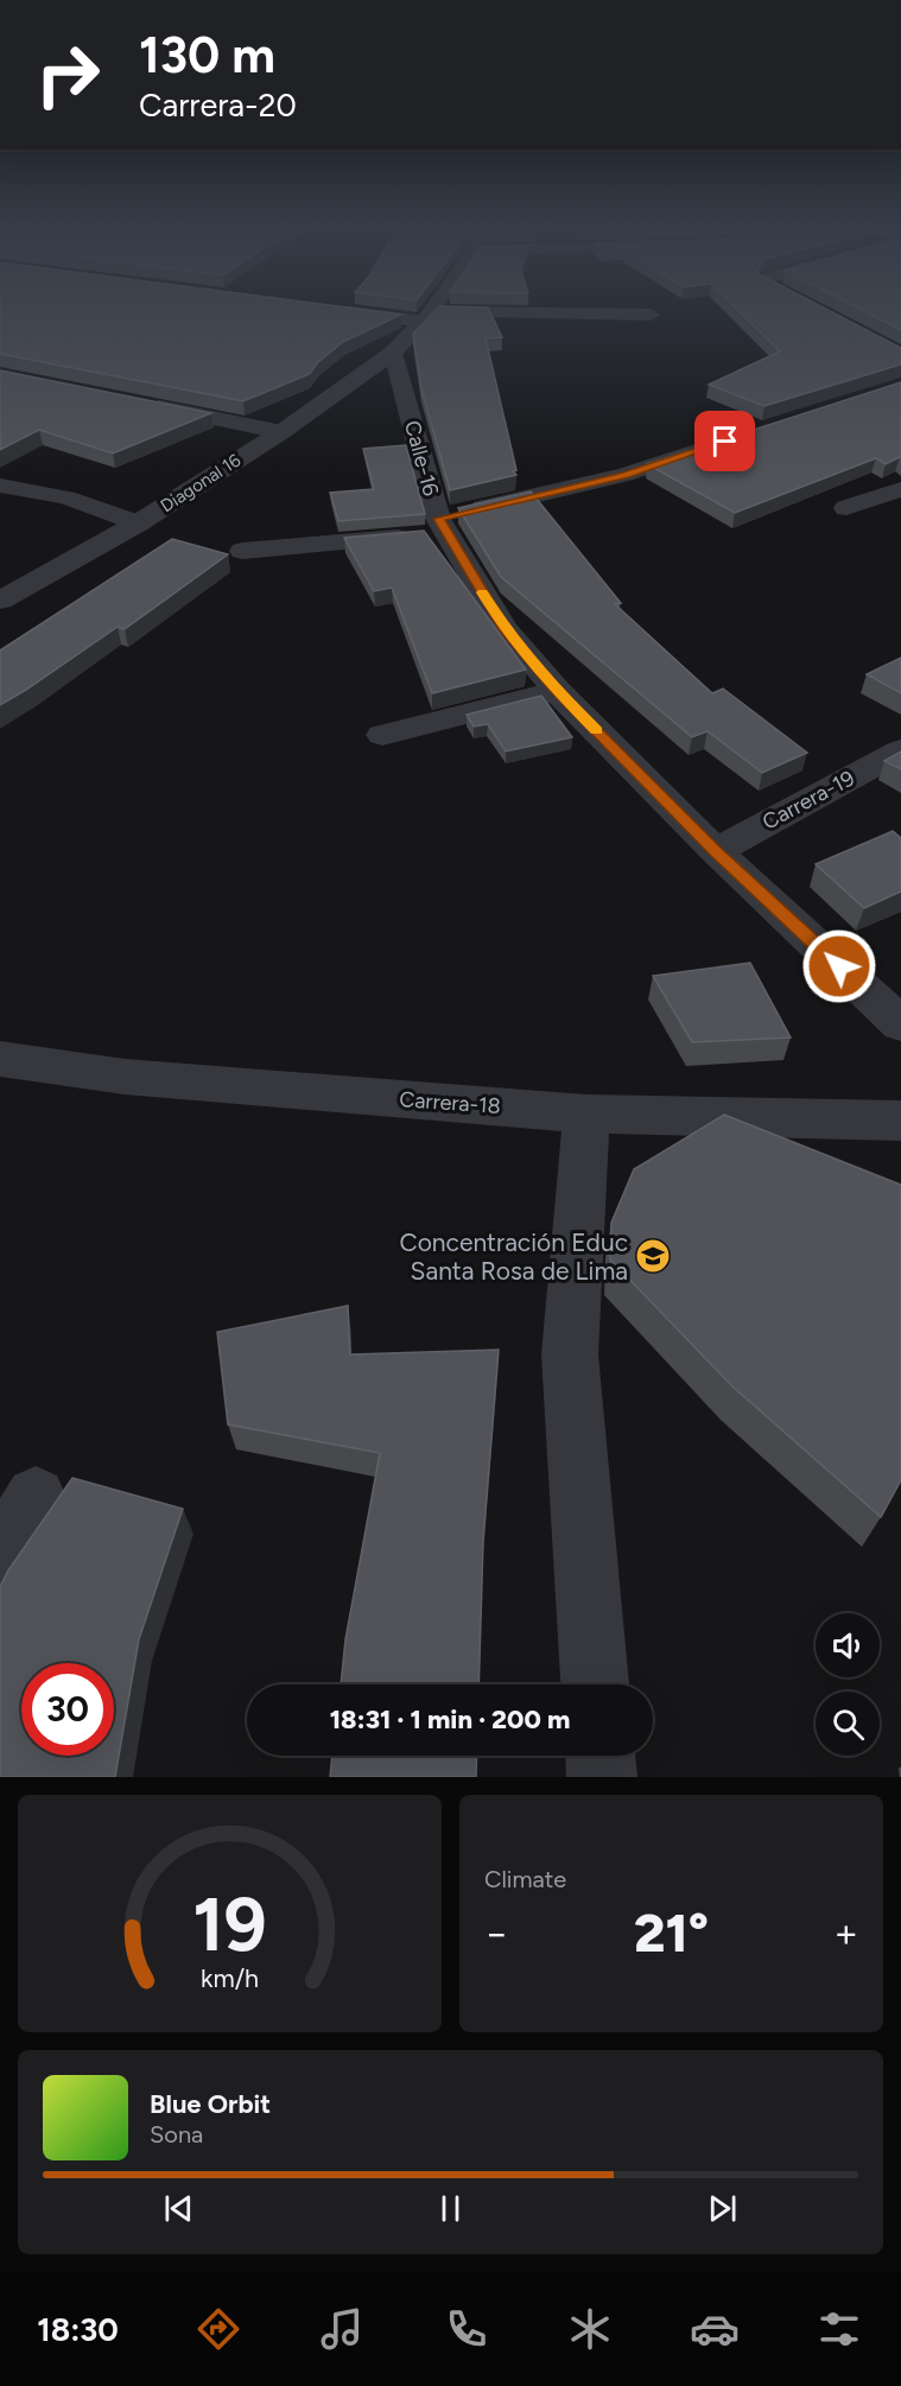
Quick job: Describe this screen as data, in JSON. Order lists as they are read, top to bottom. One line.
{"streets":{"street":["Calle-16","Diagonal 16","Carrera-19","Carrera-18"]},"crossings":[["Calle-16","Diagonal 16"],["Calle-16","Carrera-19"]],"places":{"school or university":["Concentración Educ Santa Rosa de Lima"]},"page":{"turn":["130 m","Carrera-20"],"limit":"30","trip":"18:31 · 1 min · 200 m","tile":"Climate","heat":["−","21°","+"],"song":["Blue Orbit","Sona"],"tabs":"18:30","gauge":["19","km/h"]}}
